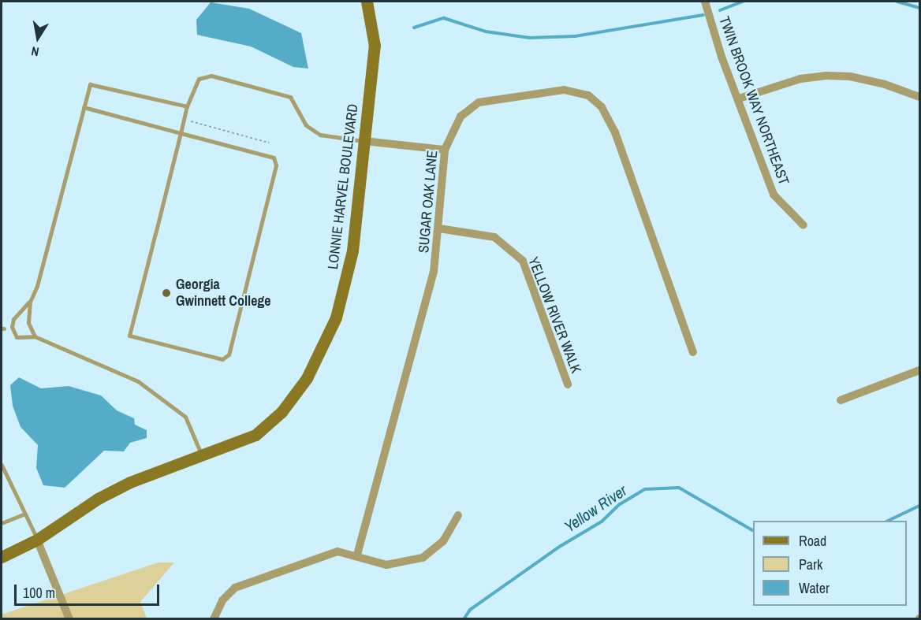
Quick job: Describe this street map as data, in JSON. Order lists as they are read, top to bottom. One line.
{"streets":{"street":["TWIN BROOK WAY NORTHEAST","LONNIE HARVEL BOULEVARD","SUGAR OAK LANE","YELLOW RIVER WALK"]},"crossings":[["SUGAR OAK LANE","YELLOW RIVER WALK"]],"water":["Yellow River"],"places":["Georgia Gwinnett College"],"legend":["Road","Park","Water"],"scale_bar":"100 m","north":"bottom"}
